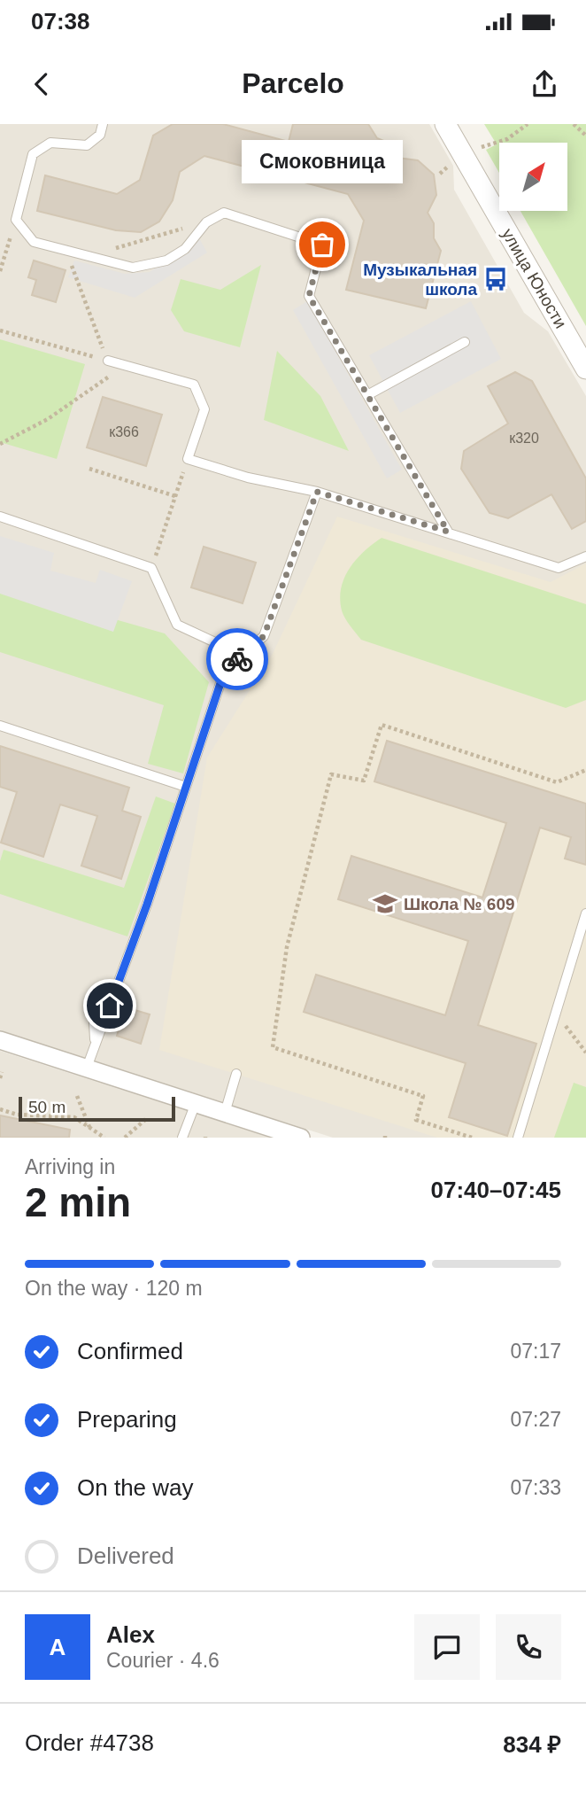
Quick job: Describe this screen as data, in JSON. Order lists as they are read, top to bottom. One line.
{"streets":{"street":["улица Юности"]},"places":{"other":["Смоковница"],"bus stop":["Музыкальная школа"],"school or university":["Школа № 609"]},"house_numbers":["к366","к320"],"scale_bar":"50 m","north":"top right","page":{"status":"07:38","header":"Parcelo","bubble":"Смоковница","scale":"50 m","heading":["2 min","Arriving in","07:40–07:45"],"panel":["Alex","Courier · 4.6","Order #4738","834 ₽"],"bar":"On the way · 120 m","list":[["Confirmed","07:17"],["Preparing","07:27"],["On the way","07:33"],"Delivered"],"round":"A"}}
